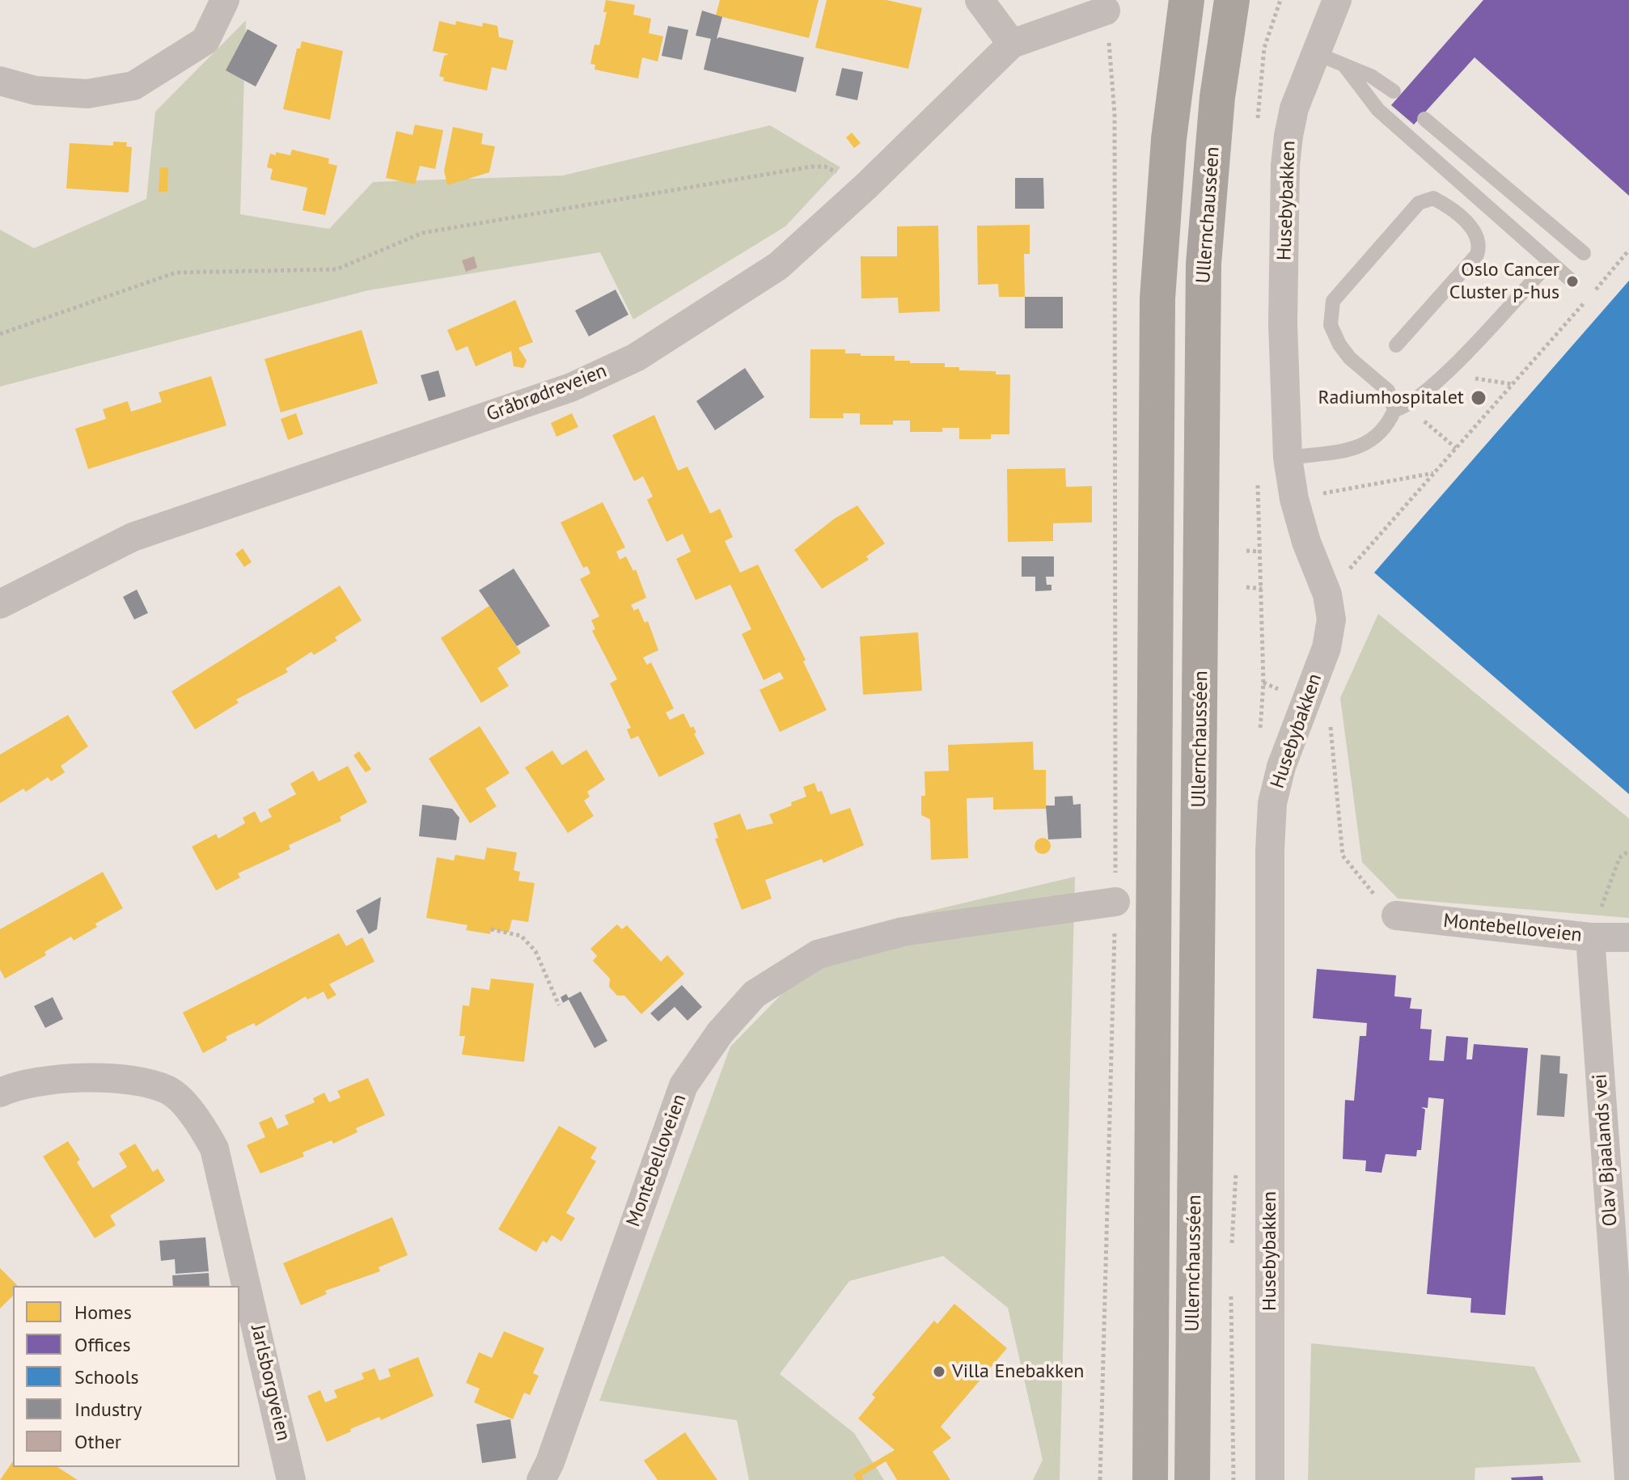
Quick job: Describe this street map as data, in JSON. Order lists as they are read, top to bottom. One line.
{"streets":{"highway":["Ullernchausséen"],"street":["Husebybakken","Gråbrødreveien","Montebelloveien","Olav Bjaalands vei","Jarlsborgveien"]},"crossings":[["Montebelloveien","Olav Bjaalands vei"]],"places":["Oslo Cancer Cluster p-hus","Radiumhospitalet","Villa Enebakken"],"legend":["Homes","Offices","Schools","Industry","Other"]}
